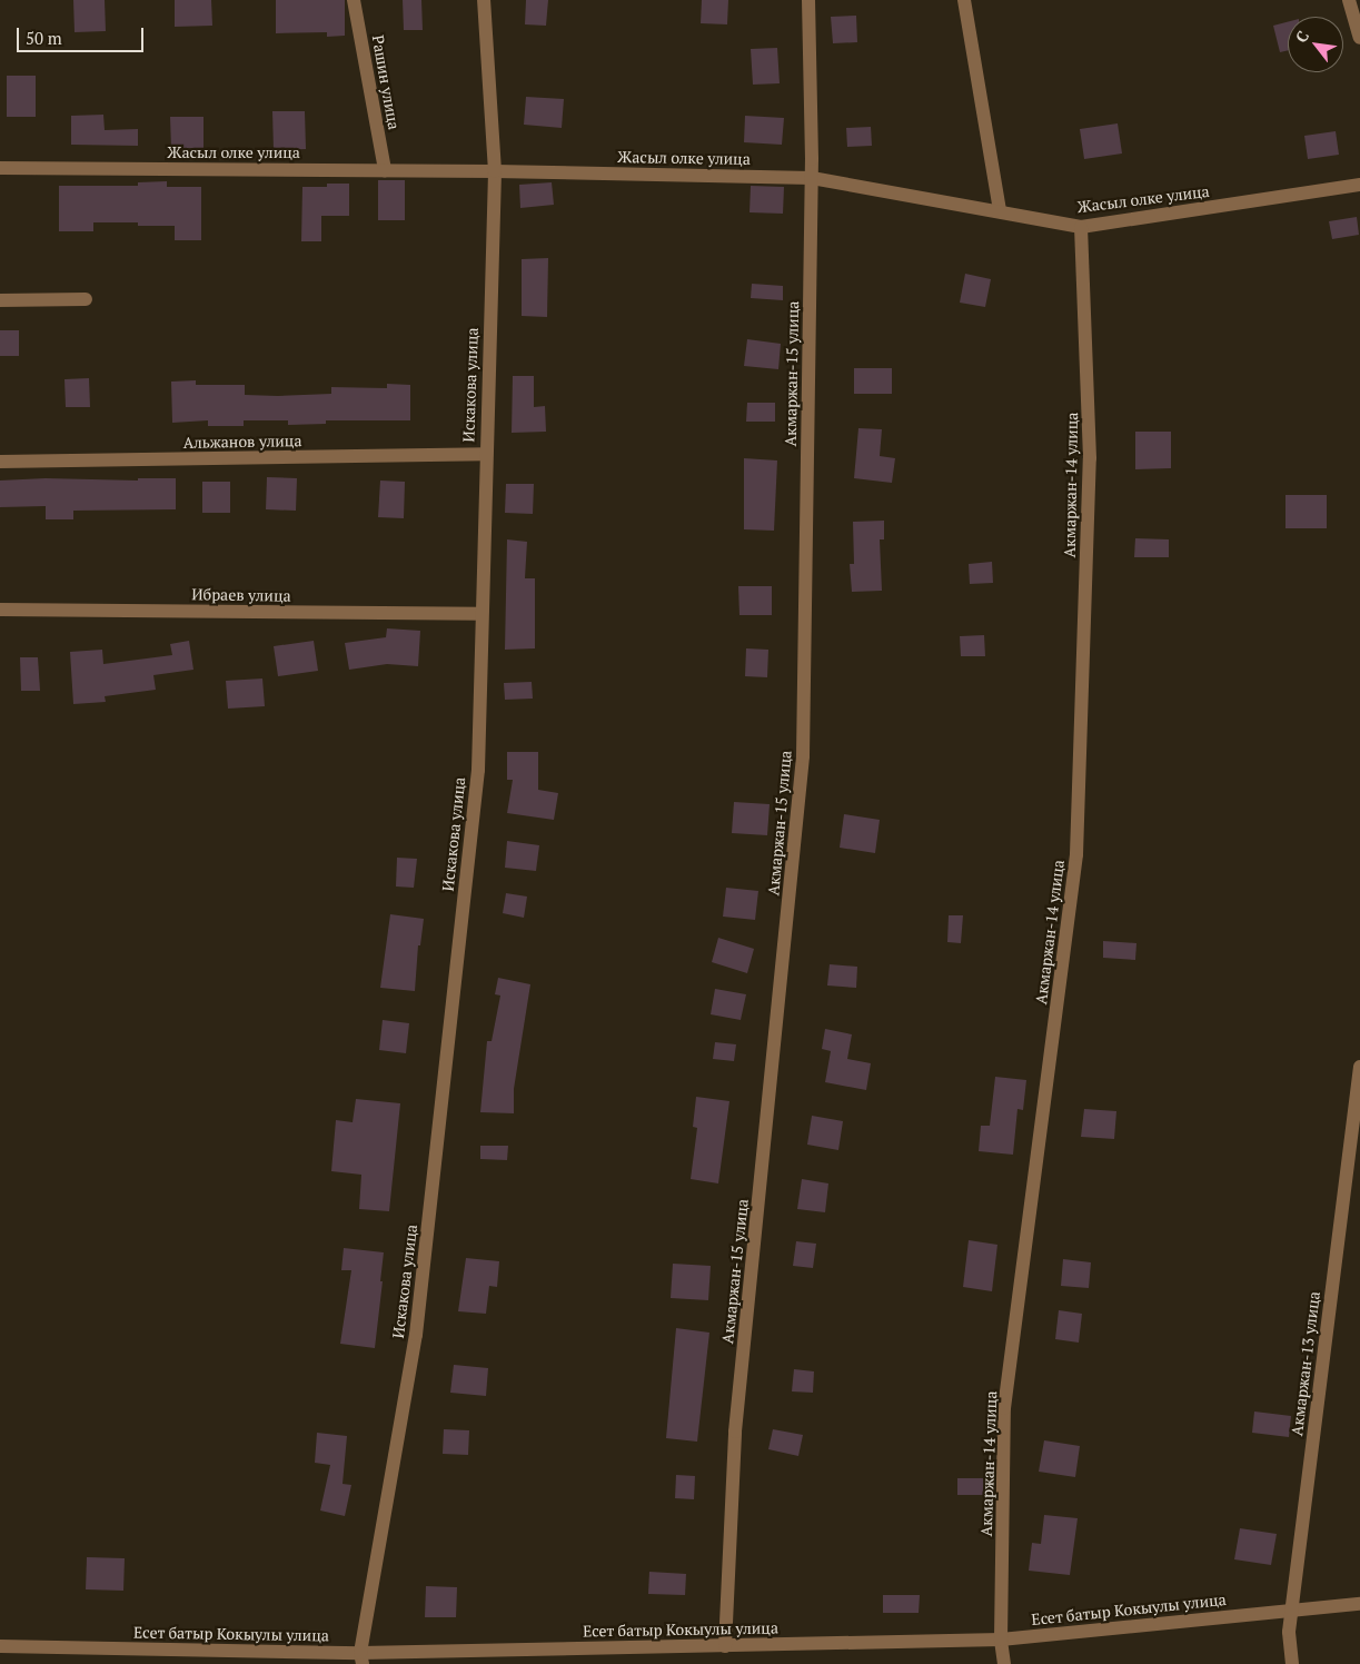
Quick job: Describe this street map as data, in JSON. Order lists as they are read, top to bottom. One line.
{"streets":{"street":["Рашин улица","Жасыл олке улица","Акмаржан-15 улица","Искакова улица","Альжанов улица","Акмаржан-14 улица","Ибраев улица","Акмаржан-13 улица","Есет батыр Кокыулы улица"]},"crossings":[["Рашин улица","Жасыл олке улица"],["Жасыл олке улица","Акмаржан-15 улица"],["Жасыл олке улица","Искакова улица"],["Жасыл олке улица","Акмаржан-14 улица"],["Акмаржан-15 улица","Есет батыр Кокыулы улица"],["Искакова улица","Альжанов улица"],["Искакова улица","Ибраев улица"],["Искакова улица","Есет батыр Кокыулы улица"],["Акмаржан-14 улица","Есет батыр Кокыулы улица"],["Акмаржан-13 улица","Есет батыр Кокыулы улица"]],"scale_bar":"50 m","north":"top left"}
